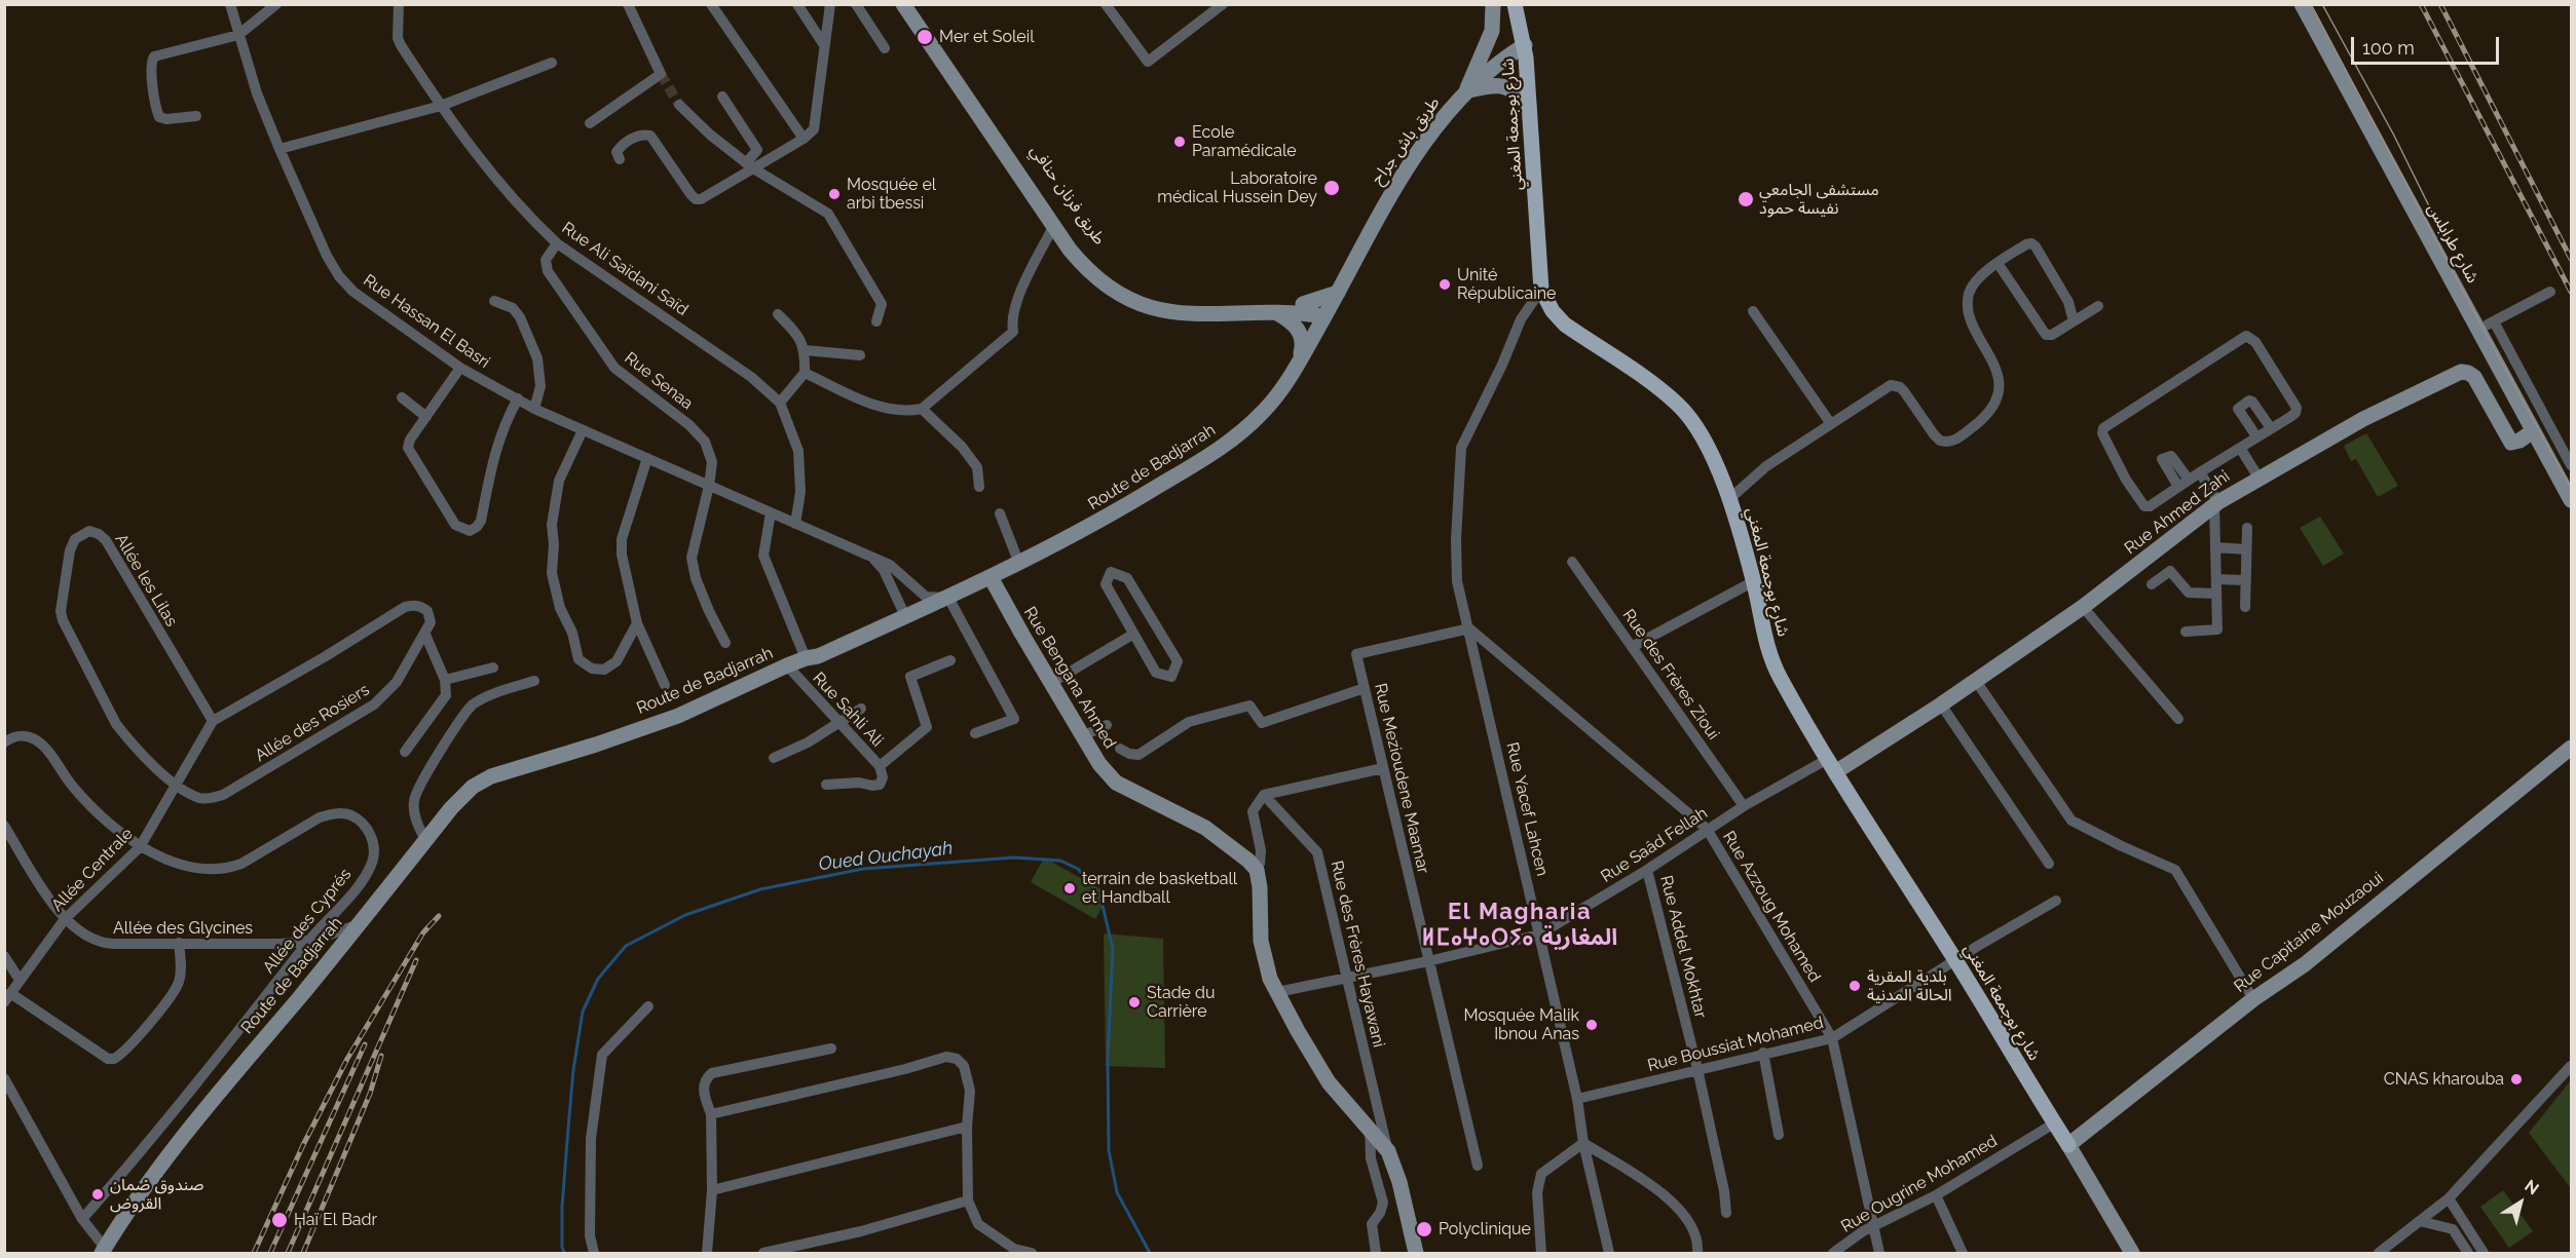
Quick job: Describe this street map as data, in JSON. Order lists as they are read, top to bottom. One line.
{"streets":{"main road":["شارع بوجمعة المغني","طريق باش جراح","طريق فرنان حنافي","شارع طرابلس","Route de Badjarrah","Rue Ahmed Zahi","Rue Bengana Ahmed","Rue Capitaine Mouzaoui"],"street":["Rue Ali Saïdani Saïd","Rue Hassan El Basri","Rue Senaa","Allée les Lilas","Rue des Frères Zioui","Rue Sahli Ali","Allée des Rosiers","Rue Mezioudene Maamar","Rue Yacef Lahcen","Rue Saâd Fellah","Allée Centrale","Rue Azzoug Mohamed","Allée des Cyprés","Allée des Glycines","Rue Addel Mokhtar","Rue des Frères Hayawani","Rue Boussiat Mohamed","Rue Ougrine Mohamed"]},"crossings":[["شارع بوجمعة المغني","طريق باش جراح"],["شارع بوجمعة المغني","Rue Ahmed Zahi"],["شارع بوجمعة المغني","Rue Yacef Lahcen"],["شارع بوجمعة المغني","Rue Saâd Fellah"],["شارع بوجمعة المغني","Rue Capitaine Mouzaoui"],["شارع بوجمعة المغني","Rue Boussiat Mohamed"],["شارع بوجمعة المغني","Rue Ougrine Mohamed"],["طريق باش جراح","Route de Badjarrah"],["طريق فرنان حنافي","Route de Badjarrah"],["شارع طرابلس","Rue Ahmed Zahi"],["Rue Ali Saïdani Saïd","Rue Hassan El Basri"],["Rue Ali Saïdani Saïd","Rue Senaa"],["Rue Hassan El Basri","Rue Senaa"],["Rue Hassan El Basri","Route de Badjarrah"],["Route de Badjarrah","Rue Bengana Ahmed"],["Route de Badjarrah","Rue Sahli Ali"],["Route de Badjarrah","Allée des Glycines"],["Rue Ahmed Zahi","Rue Saâd Fellah"],["Allée les Lilas","Allée des Rosiers"],["Allée les Lilas","Allée Centrale"],["Rue des Frères Zioui","Rue Saâd Fellah"],["Allée des Rosiers","Allée Centrale"],["Rue Mezioudene Maamar","Rue Yacef Lahcen"],["Rue Mezioudene Maamar","Rue Saâd Fellah"],["Rue Mezioudene Maamar","Rue Azzoug Mohamed"],["Rue Yacef Lahcen","Rue Saâd Fellah"],["Rue Yacef Lahcen","Rue Azzoug Mohamed"],["Rue Yacef Lahcen","Rue Boussiat Mohamed"],["Rue Saâd Fellah","Rue Azzoug Mohamed"],["Rue Saâd Fellah","Rue Addel Mokhtar"],["Rue Saâd Fellah","Rue des Frères Hayawani"],["Allée Centrale","Allée des Cyprés"],["Allée Centrale","Allée des Glycines"],["Rue Azzoug Mohamed","Rue Boussiat Mohamed"],["Rue Azzoug Mohamed","Rue Ougrine Mohamed"],["Allée des Cyprés","Allée des Glycines"],["Rue Addel Mokhtar","Rue Boussiat Mohamed"]],"districts":["El Magharia ⵍⵎⴰⵖⴰⵔⵢⴰ المغارية"],"water":["Oued Ouchayah"],"places":["Mer et Soleil","Ecole Paramédicale","Laboratoire médical Hussein Dey","Mosquée el arbi tbessi","مستشفى الجامعي نفيسة حمود","Unité Républicaine","terrain de basketball et Handball","بلدية المقرية الحالة المدنية","Stade du Carrière","Mosquée Malik Ibnou Anas","CNAS kharouba","صندوق ضمان القروض","Haï El Badr","Polyclinique"],"scale_bar":"100 m","north":"top right"}
